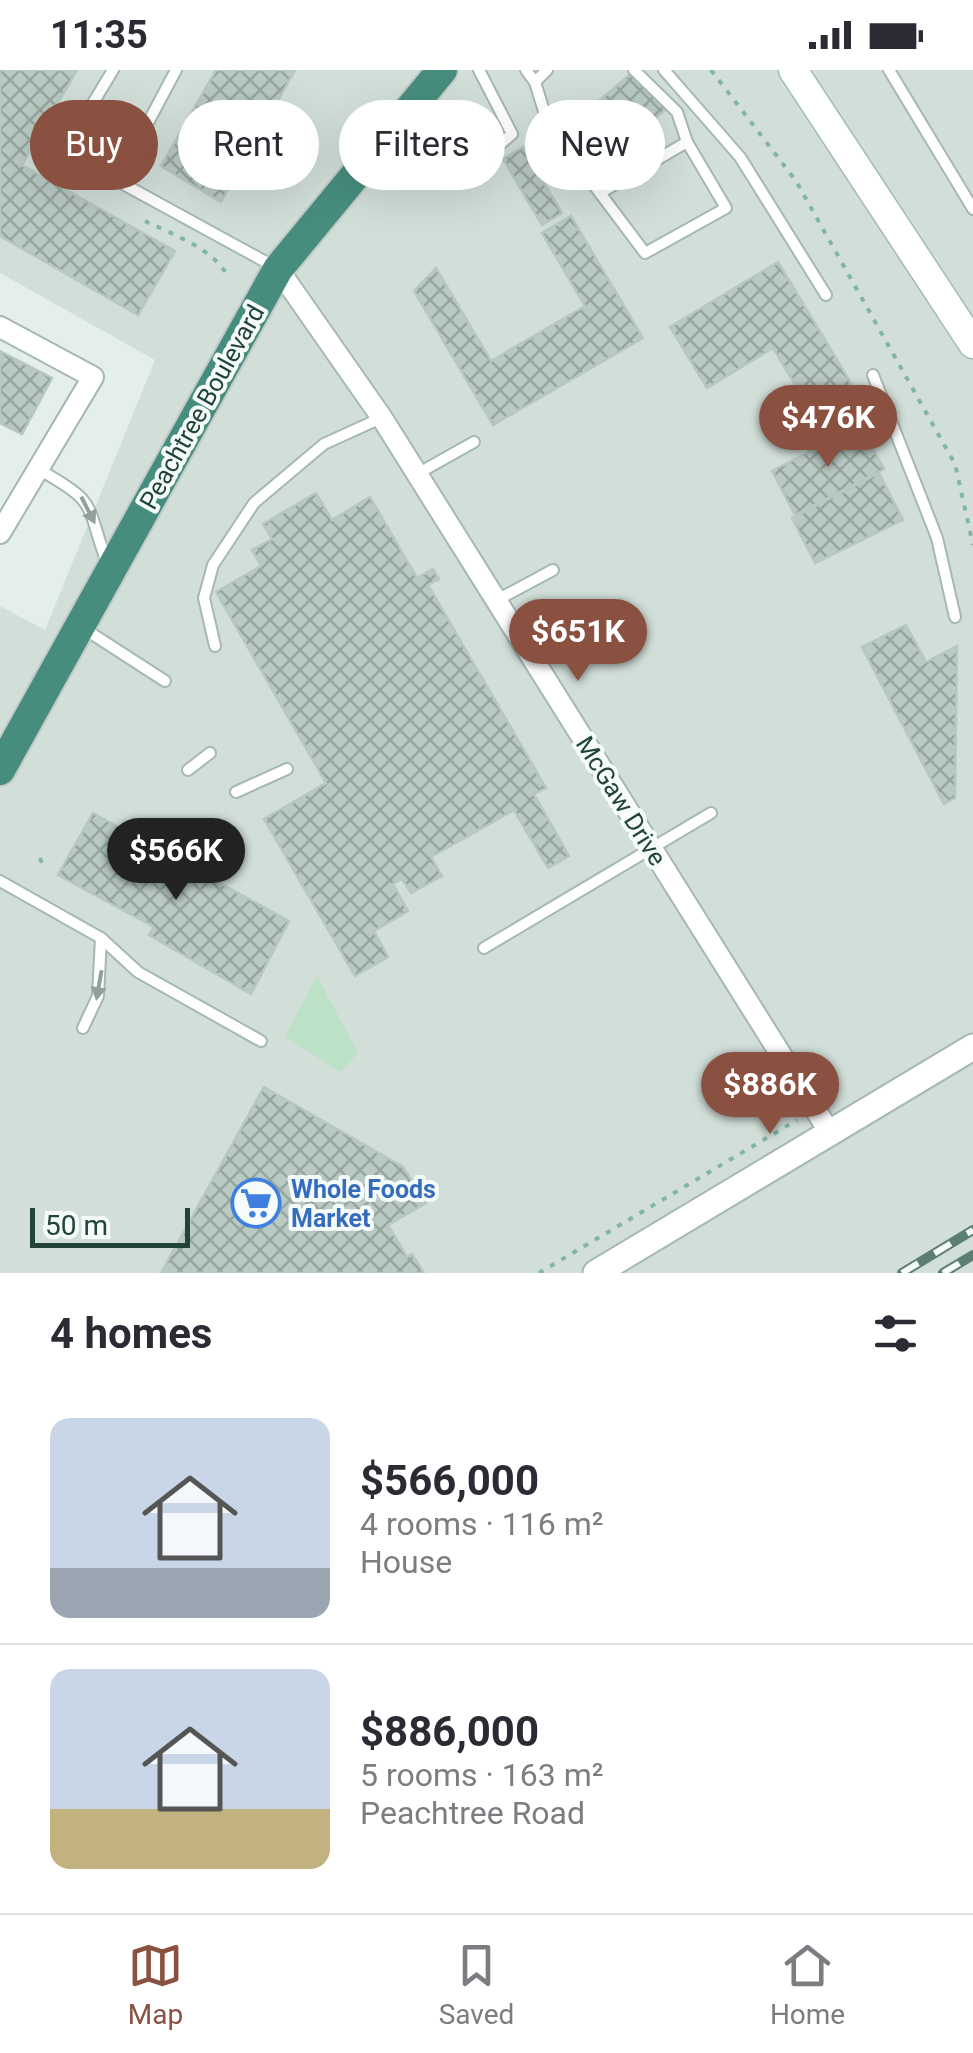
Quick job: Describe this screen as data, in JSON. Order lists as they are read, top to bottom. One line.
{"streets":{"highway":["Peachtree Boulevard"],"street":["McGaw Drive"]},"crossings":[["Peachtree Boulevard","McGaw Drive"]],"places":{"supermarket":["Whole Foods Market"]},"scale_bar":"50 m","page":{"status":"11:35","chip":["Buy","Rent","Filters","New"],"price":["$476K","$651K","$566K","$886K"],"scale":"50 m","heading":"4 homes","list":[{"name":"$566,000","note":"4 rooms · 116 m² · House"},{"name":"$886,000","note":"5 rooms · 163 m² · Peachtree Road"}],"tabs":["Map","Saved","Home"]}}
